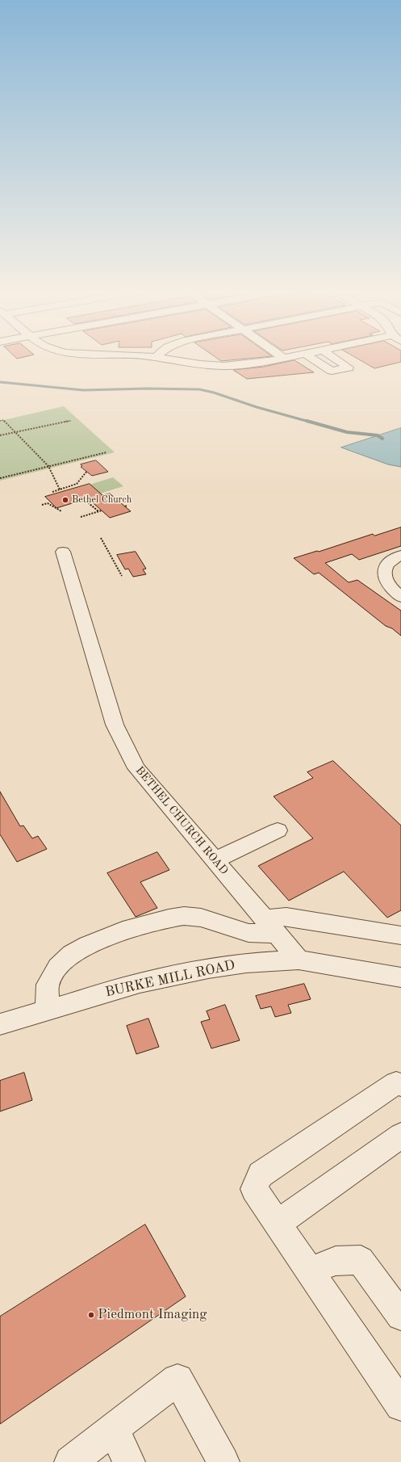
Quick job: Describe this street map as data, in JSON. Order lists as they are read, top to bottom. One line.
{"streets":{"street":["BETHEL CHURCH ROAD","BURKE MILL ROAD"]},"crossings":[["BETHEL CHURCH ROAD","BURKE MILL ROAD"]],"places":["Bethel Church","Piedmont Imaging"]}
